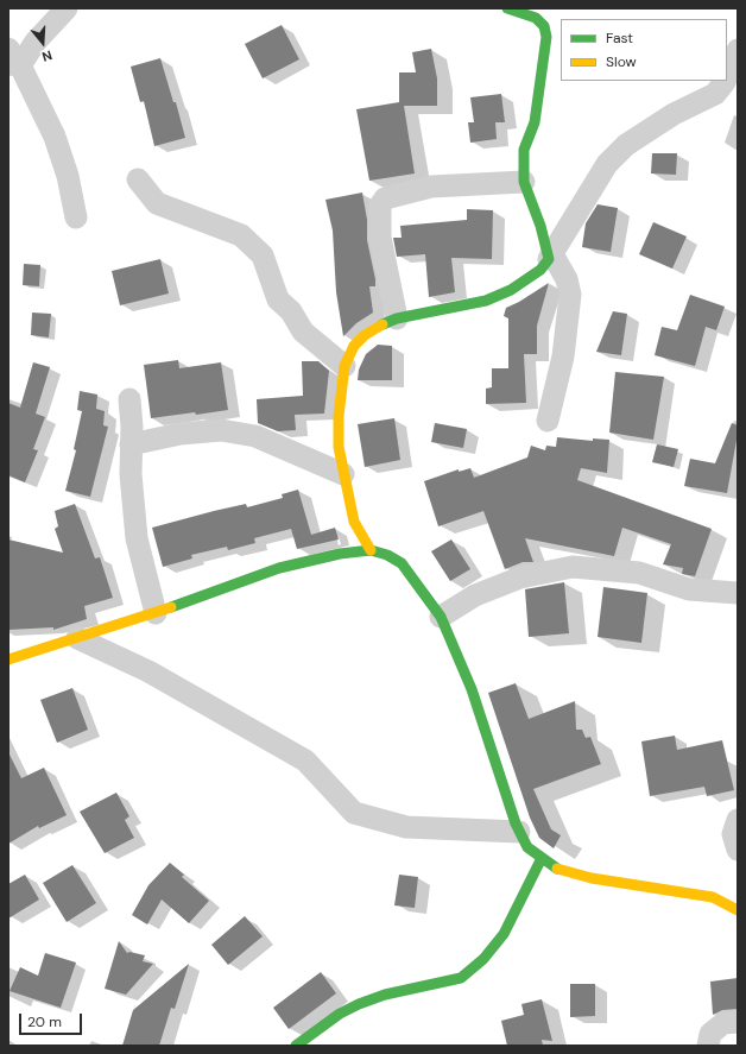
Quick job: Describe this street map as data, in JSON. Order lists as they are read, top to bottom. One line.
{"legend":["Fast","Slow"],"scale_bar":"20 m","north":"bottom"}
